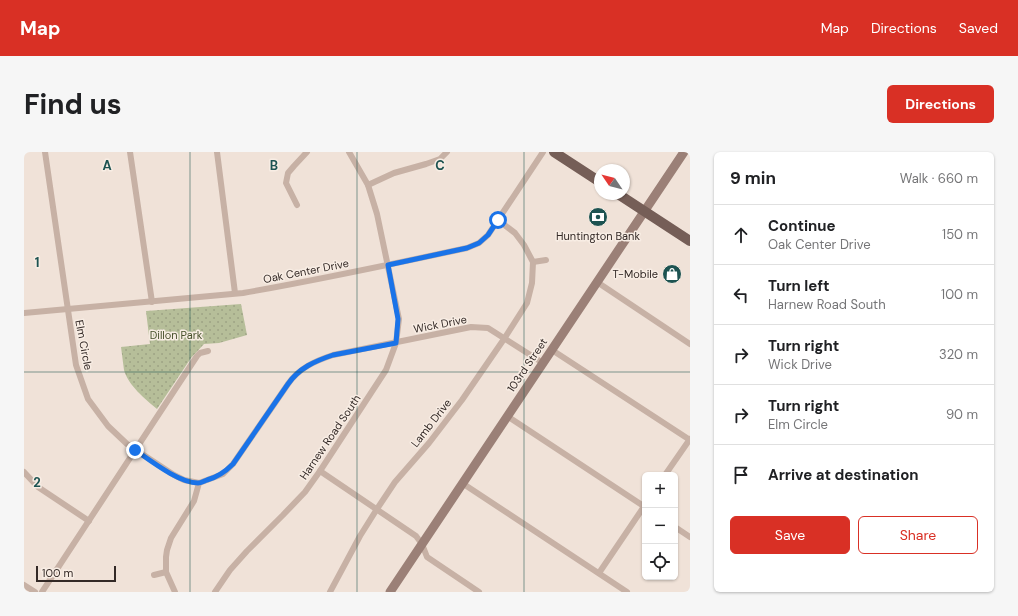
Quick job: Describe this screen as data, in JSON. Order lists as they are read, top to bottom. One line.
{"streets":{"main road":["103rd Street"],"street":["Oak Center Drive","Wick Drive","Elm Circle","Lamb Drive","Harnew Road South"]},"crossings":[["Oak Center Drive","Elm Circle"],["Oak Center Drive","Harnew Road South"],["Wick Drive","Elm Circle"],["Wick Drive","103rd Street"],["Wick Drive","Lamb Drive"],["Wick Drive","Harnew Road South"]],"parks":["Dillon Park"],"places":{"bank":["Huntington Bank"],"shop":["T-Mobile"]},"scale_bar":"100 m","north":"top left","page":{"header":"Map","nav":["Map","Directions","Saved"],"buttons":["Directions",["Save","Share"]],"title":"Find us","heading":["9 min","Walk · 660 m"],"list":[["Continue","Oak Center Drive","150 m"],["Turn left","Harnew Road South","100 m"],["Turn right","Wick Drive","320 m"],["Turn right","Elm Circle","90 m"],"Arrive at destination"],"map_buttons":["+","−"],"scale":"100 m"},"grid":{"columns":["A","B","C"],"rows":["1","2"]}}
